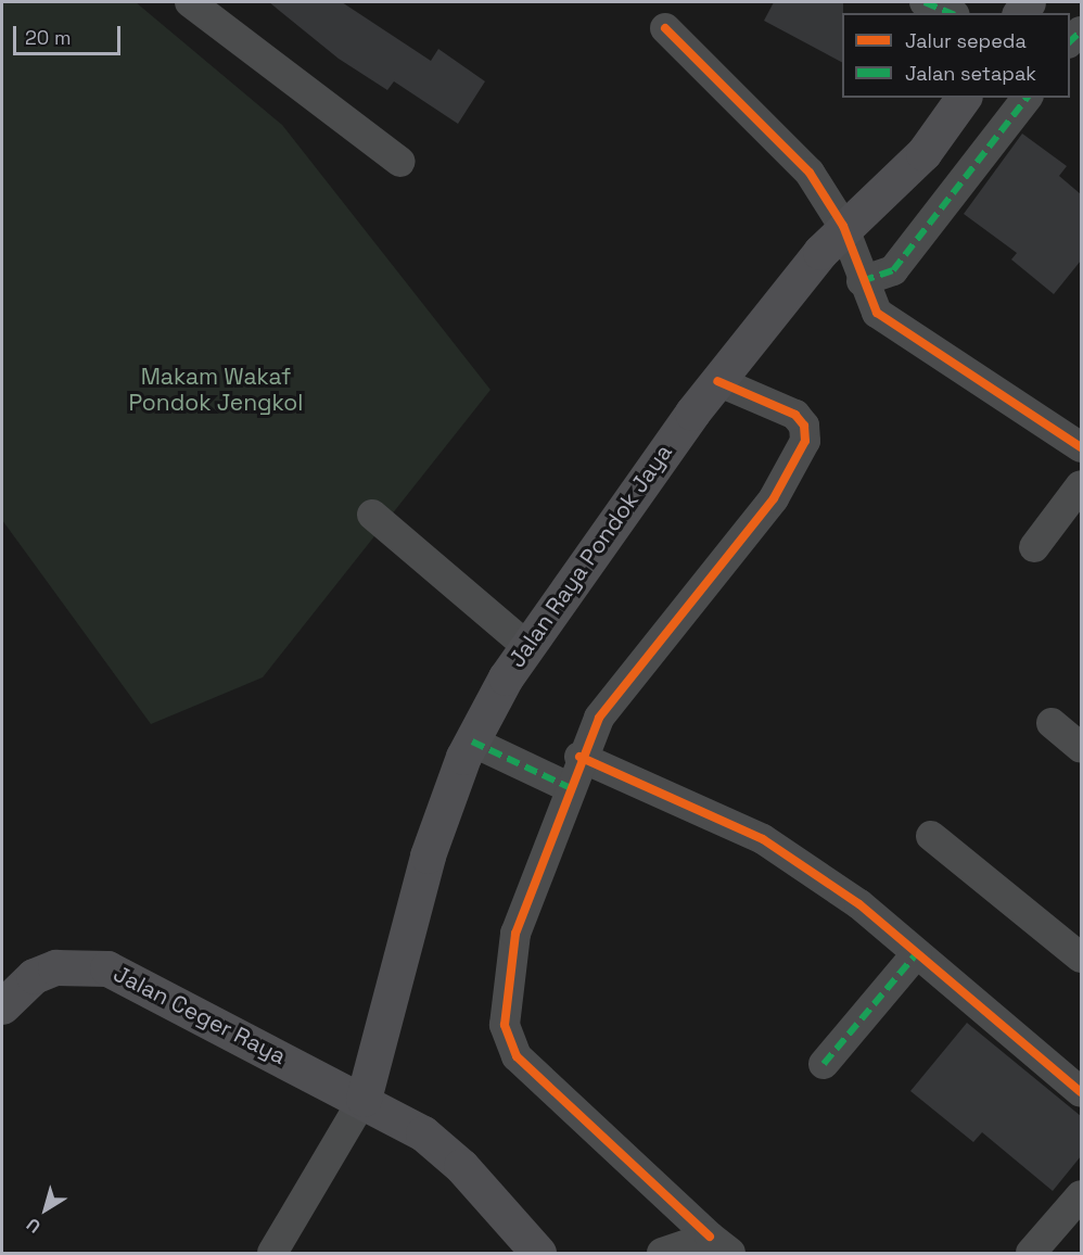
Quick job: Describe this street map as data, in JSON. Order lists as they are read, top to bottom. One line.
{"streets":{"main road":["Jalan Raya Pondok Jaya","Jalan Ceger Raya"]},"crossings":[["Jalan Raya Pondok Jaya","Jalan Ceger Raya"]],"parks":["Makam Wakaf Pondok Jengkol"],"legend":["Jalur sepeda","Jalan setapak"],"scale_bar":"20 m","north":"bottom left"}
